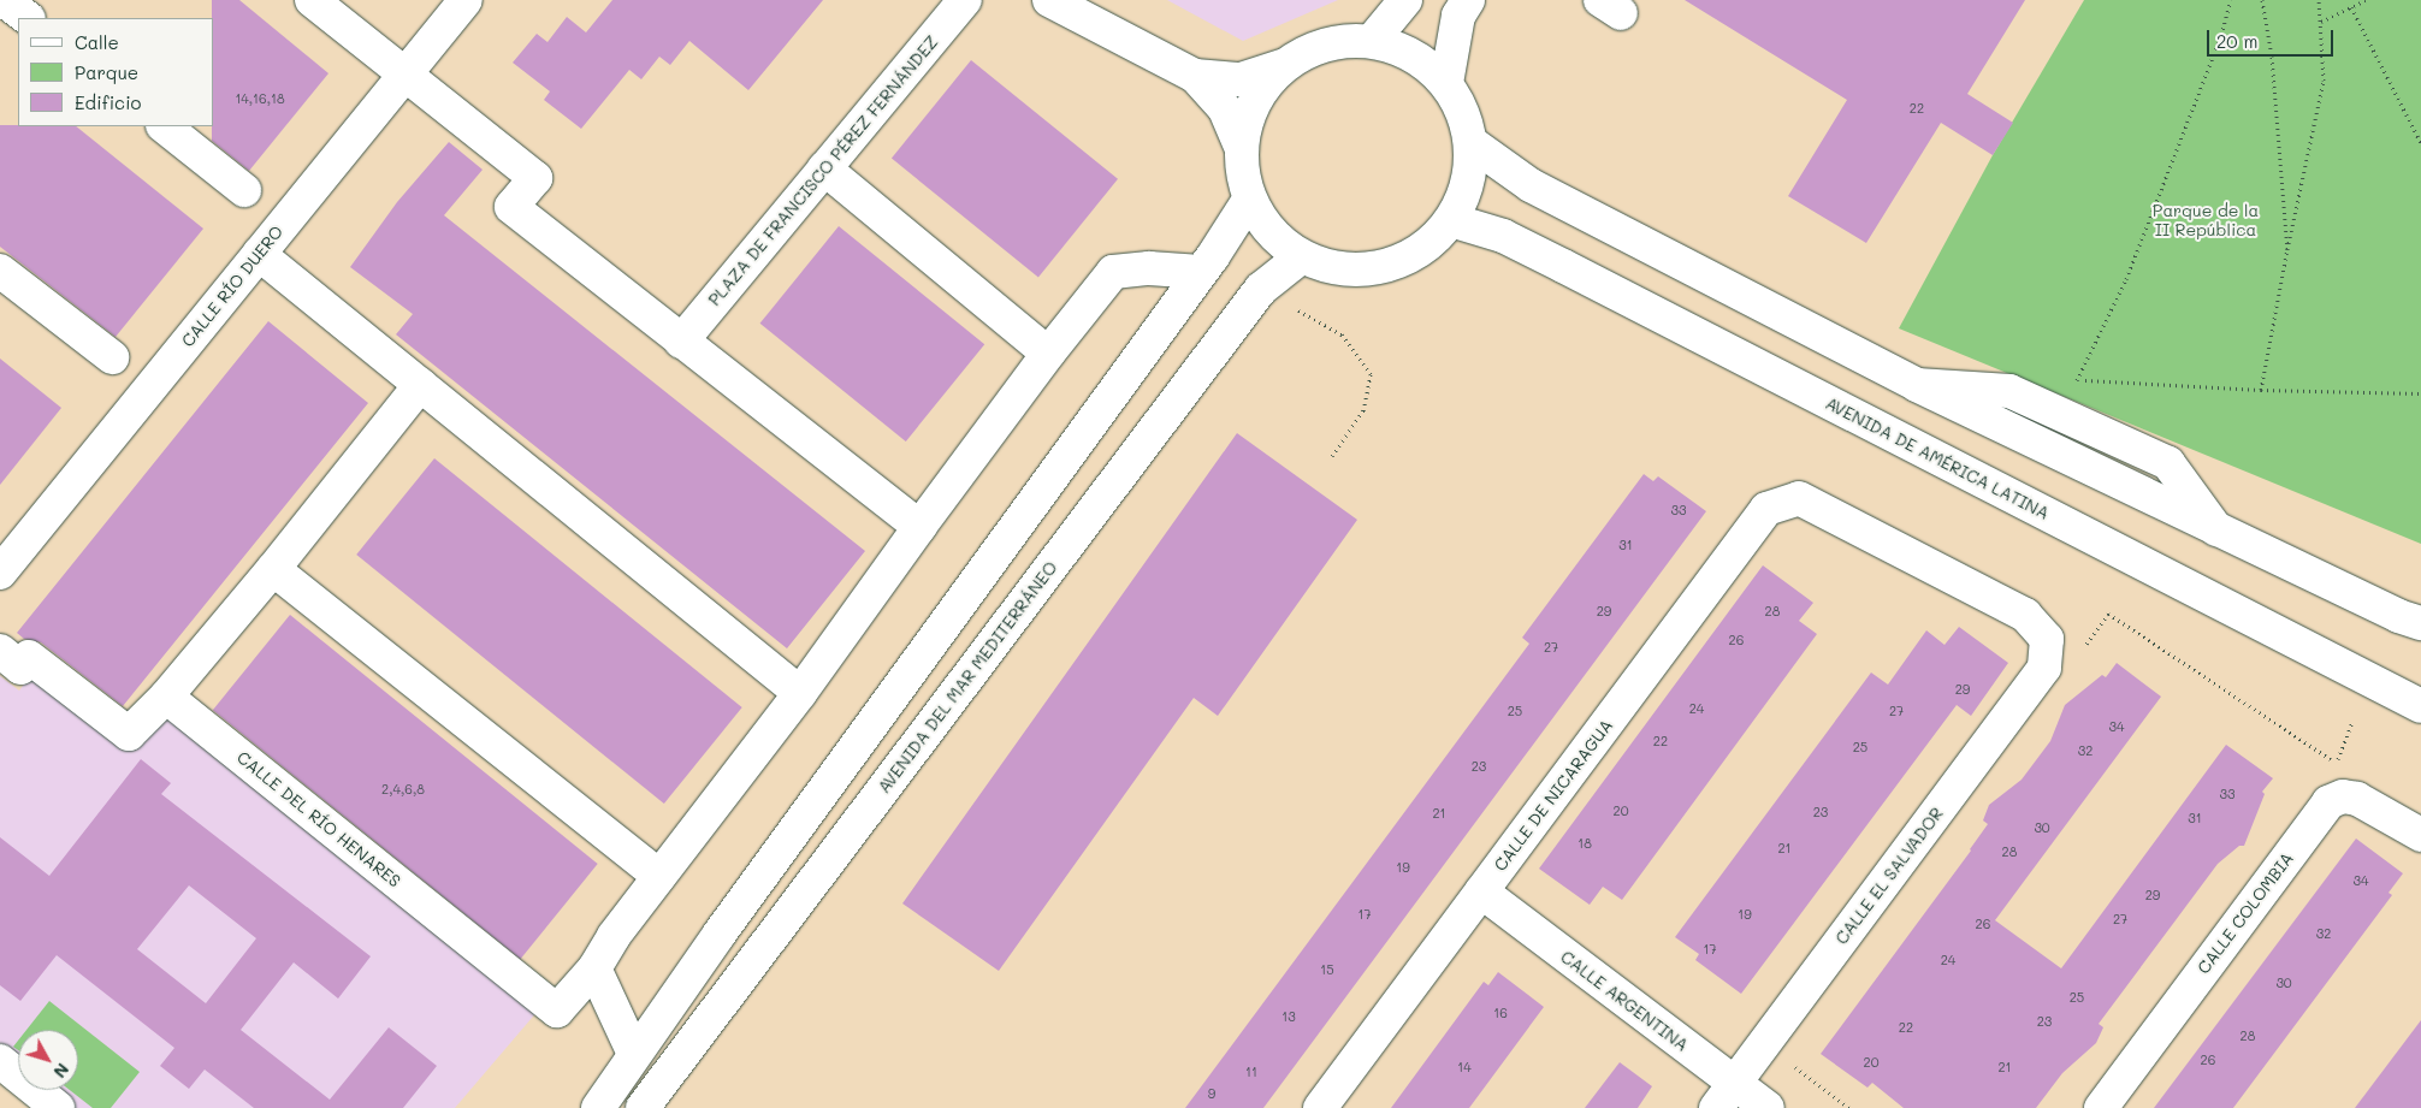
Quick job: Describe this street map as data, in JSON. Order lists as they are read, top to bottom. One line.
{"streets":{"street":["PLAZA DE FRANCISCO PÉREZ FERNÁNDEZ","CALLE RÍO DUERO","AVENIDA DE AMÉRICA LATINA","AVENIDA DEL MAR MEDITERRÁNEO","CALLE DE NICARAGUA","CALLE DEL RÍO HENARES","CALLE EL SALVADOR","CALLE COLOMBIA","CALLE ARGENTINA"]},"crossings":[["CALLE DE NICARAGUA","CALLE EL SALVADOR"],["CALLE DE NICARAGUA","CALLE ARGENTINA"],["CALLE EL SALVADOR","CALLE ARGENTINA"]],"parks":["Parque de la II República"],"house_numbers":["14,16,18","22","33","31","29","28","26","27","29","24","25","27","34","22","25","32","23","2,4,6,8","33","20","23","21","31","30","18","21","28","19","34","29","17","19","27","26","32","17","24","15","30","25","16","13","23","22","28","26","20","14","21","11","9"],"legend":["Calle","Parque","Edificio"],"scale_bar":"20 m","north":"bottom right"}
